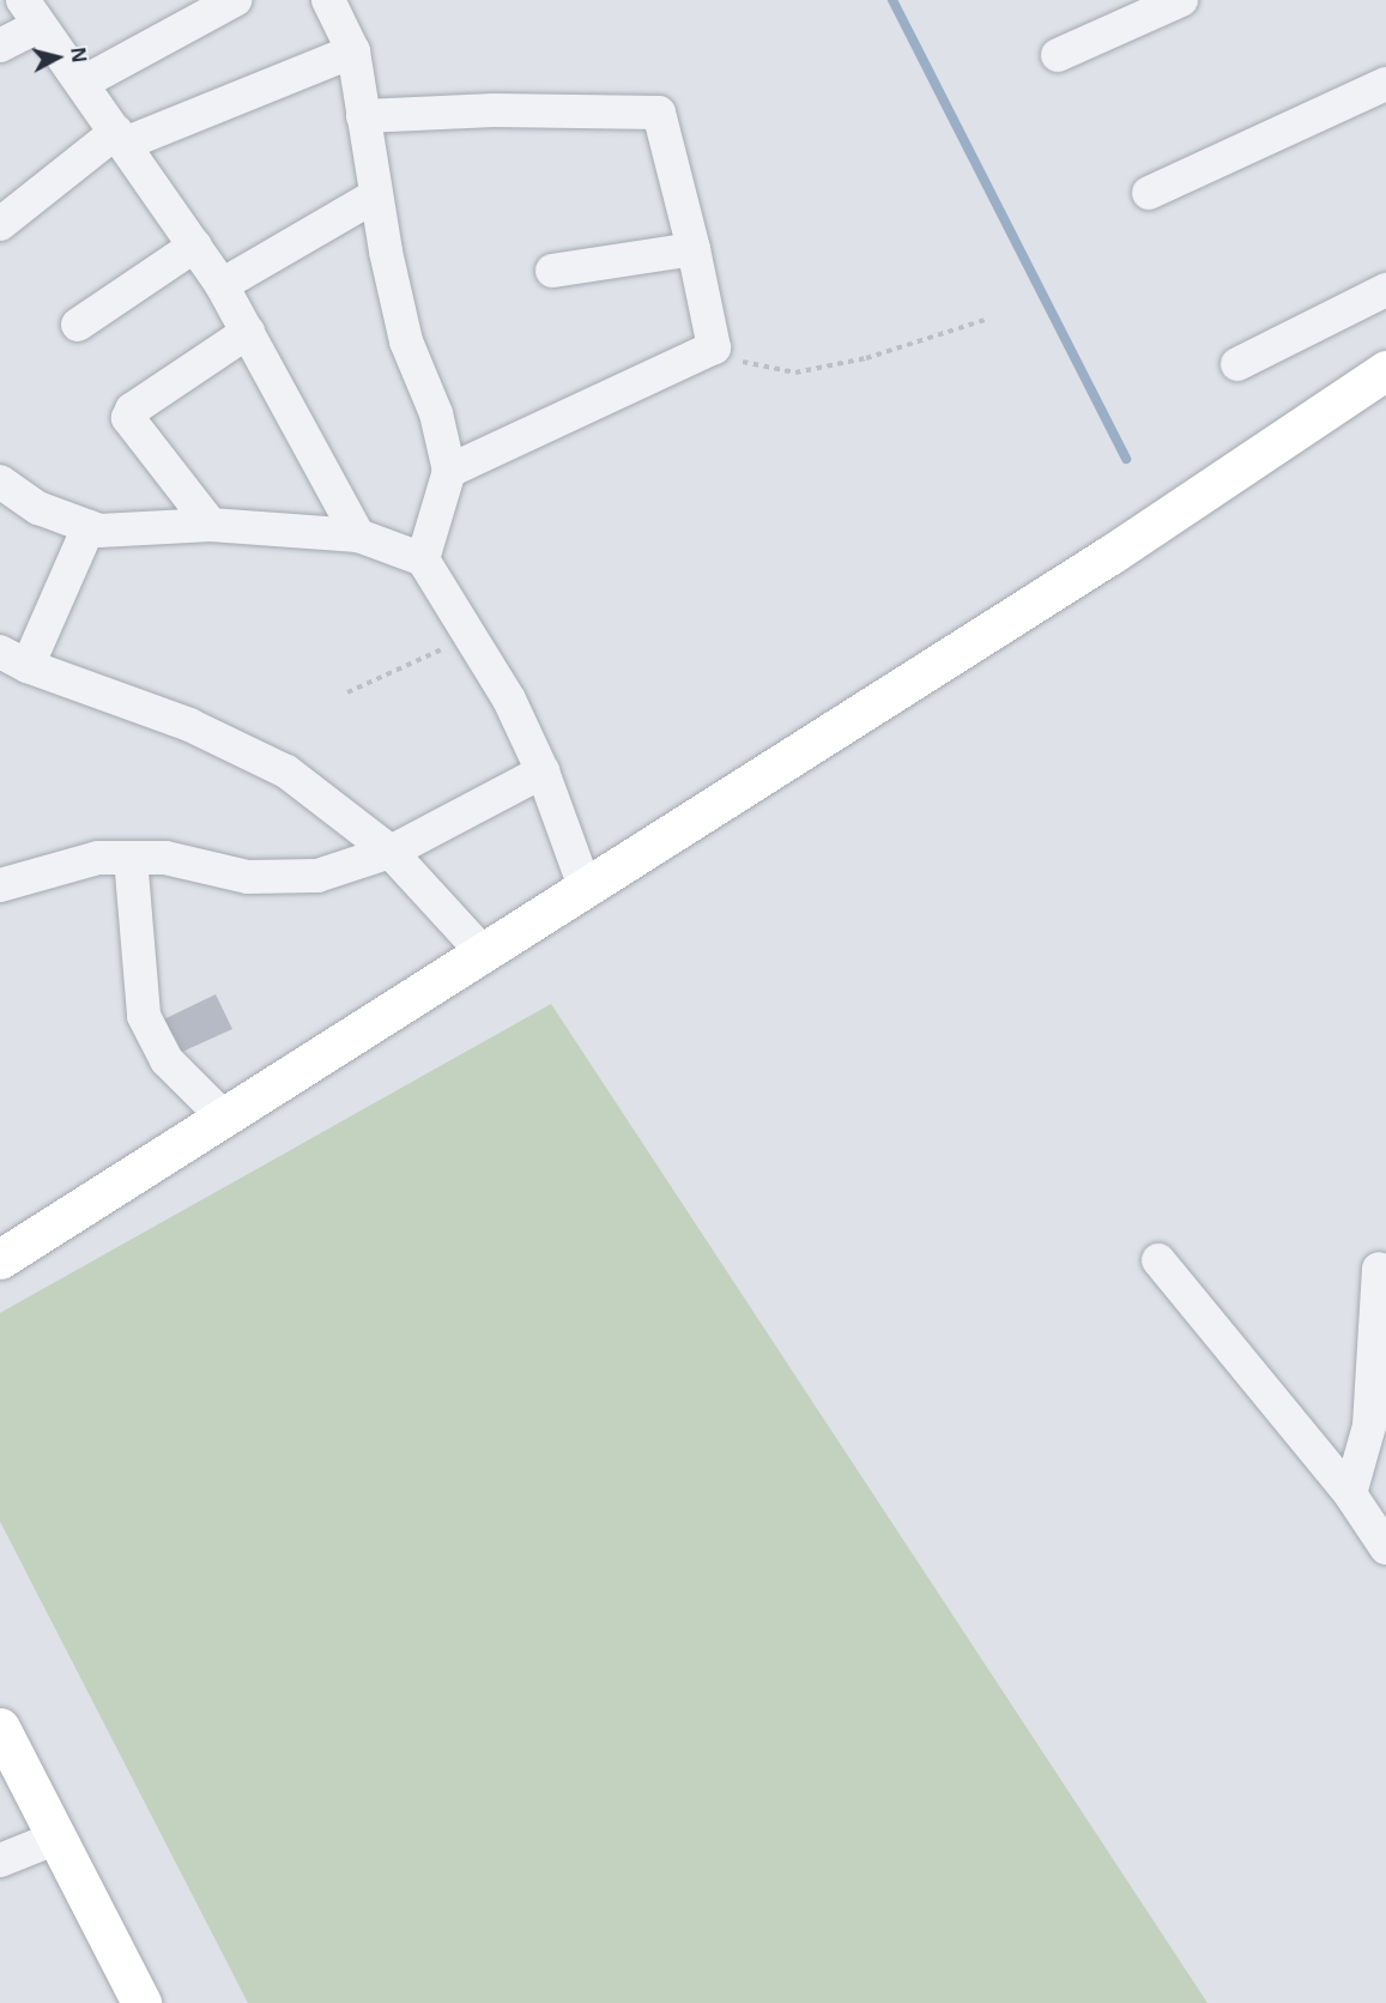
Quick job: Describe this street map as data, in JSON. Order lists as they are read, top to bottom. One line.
{"north":"right"}
